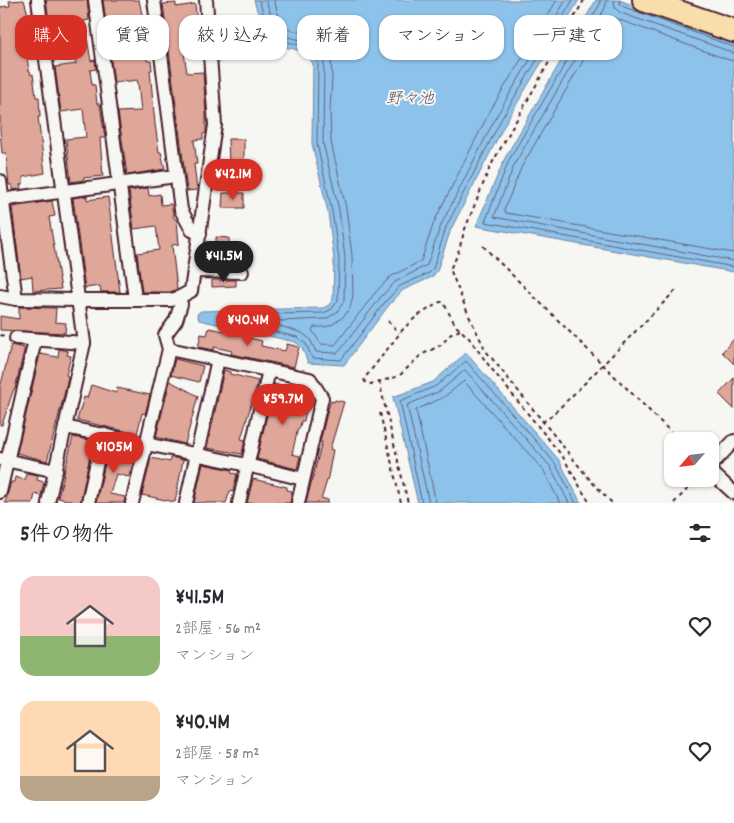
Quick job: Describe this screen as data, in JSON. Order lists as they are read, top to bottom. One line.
{"water":["野々池"],"north":"bottom left","page":{"chip":["購入","賃貸","絞り込み","新着","マンション","一戸建て"],"price":["¥42.1M","¥41.5M","¥40.4M","¥59.7M","¥105M"],"heading":"5件の物件","list":[{"name":"¥41.5M","note":"2部屋 · 56 m² · マンション"},{"name":"¥40.4M","note":"2部屋 · 58 m² · マンション"}]}}
